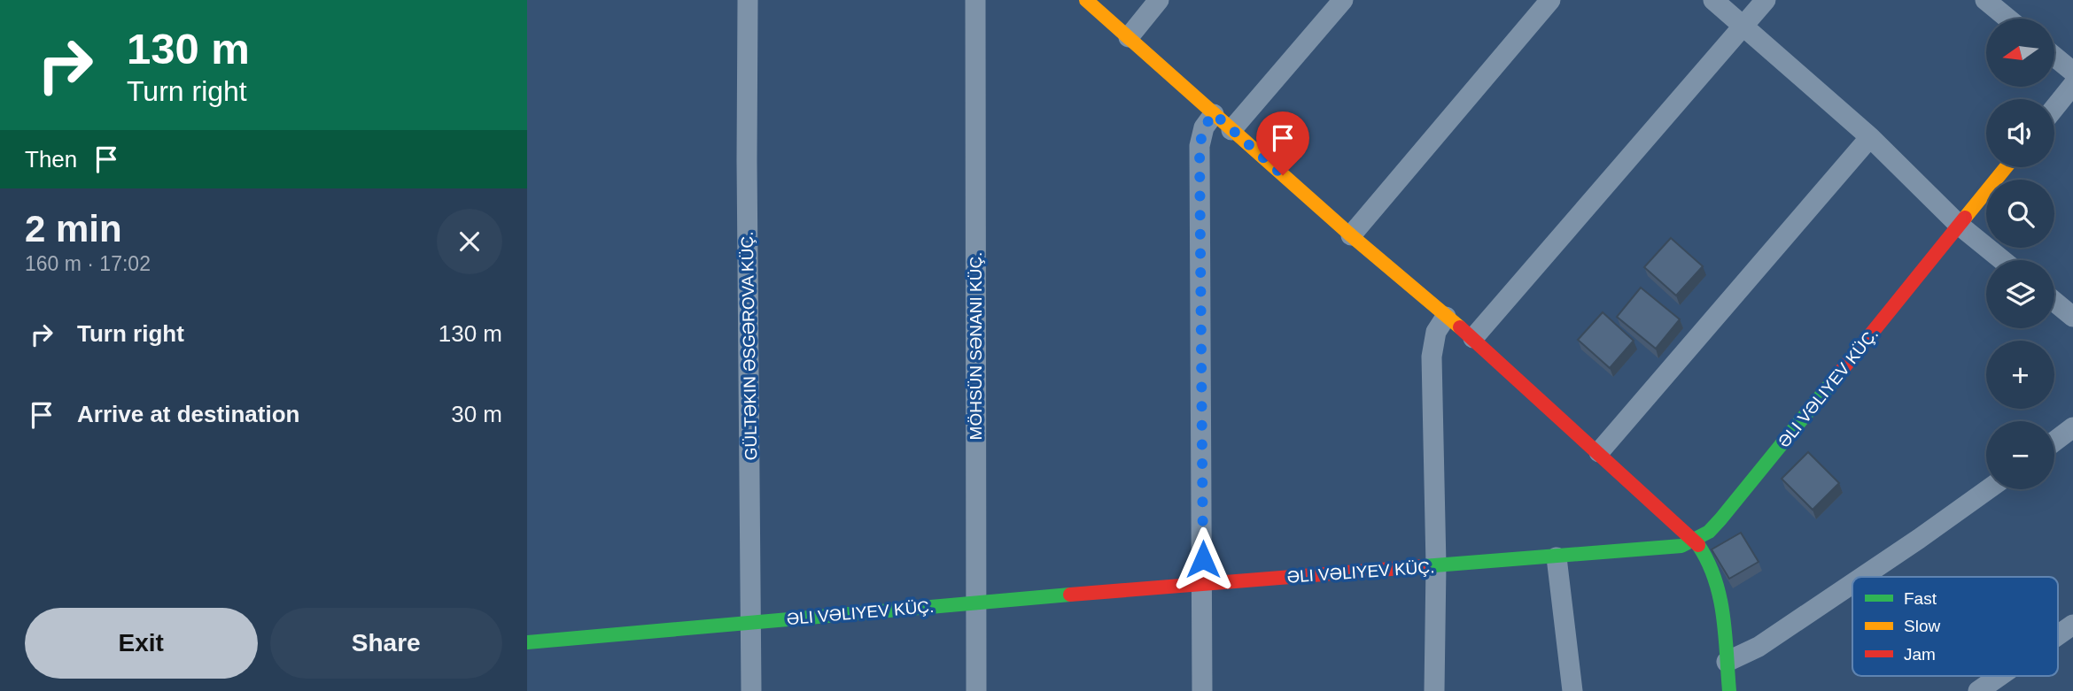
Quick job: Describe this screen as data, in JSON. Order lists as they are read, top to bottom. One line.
{"streets":{"street":["GÜLTƏKIN ƏSGƏROVA KÜÇ.","MÖHSÜN SƏNANI KÜÇ.","ƏLI VƏLIYEV KÜÇ."]},"crossings":[["GÜLTƏKIN ƏSGƏROVA KÜÇ.","ƏLI VƏLIYEV KÜÇ."],["MÖHSÜN SƏNANI KÜÇ.","ƏLI VƏLIYEV KÜÇ."]],"legend":["Fast","Slow","Jam"],"north":"left","page":{"turn":["130 m","Turn right"],"map_buttons":["+","−"],"then":"Then","heading":["2 min","160 m · 17:02"],"list":[{"name":"Turn right","value":"130 m"},{"name":"Arrive at destination","value":"30 m"}],"buttons":["Exit","Share"]}}
